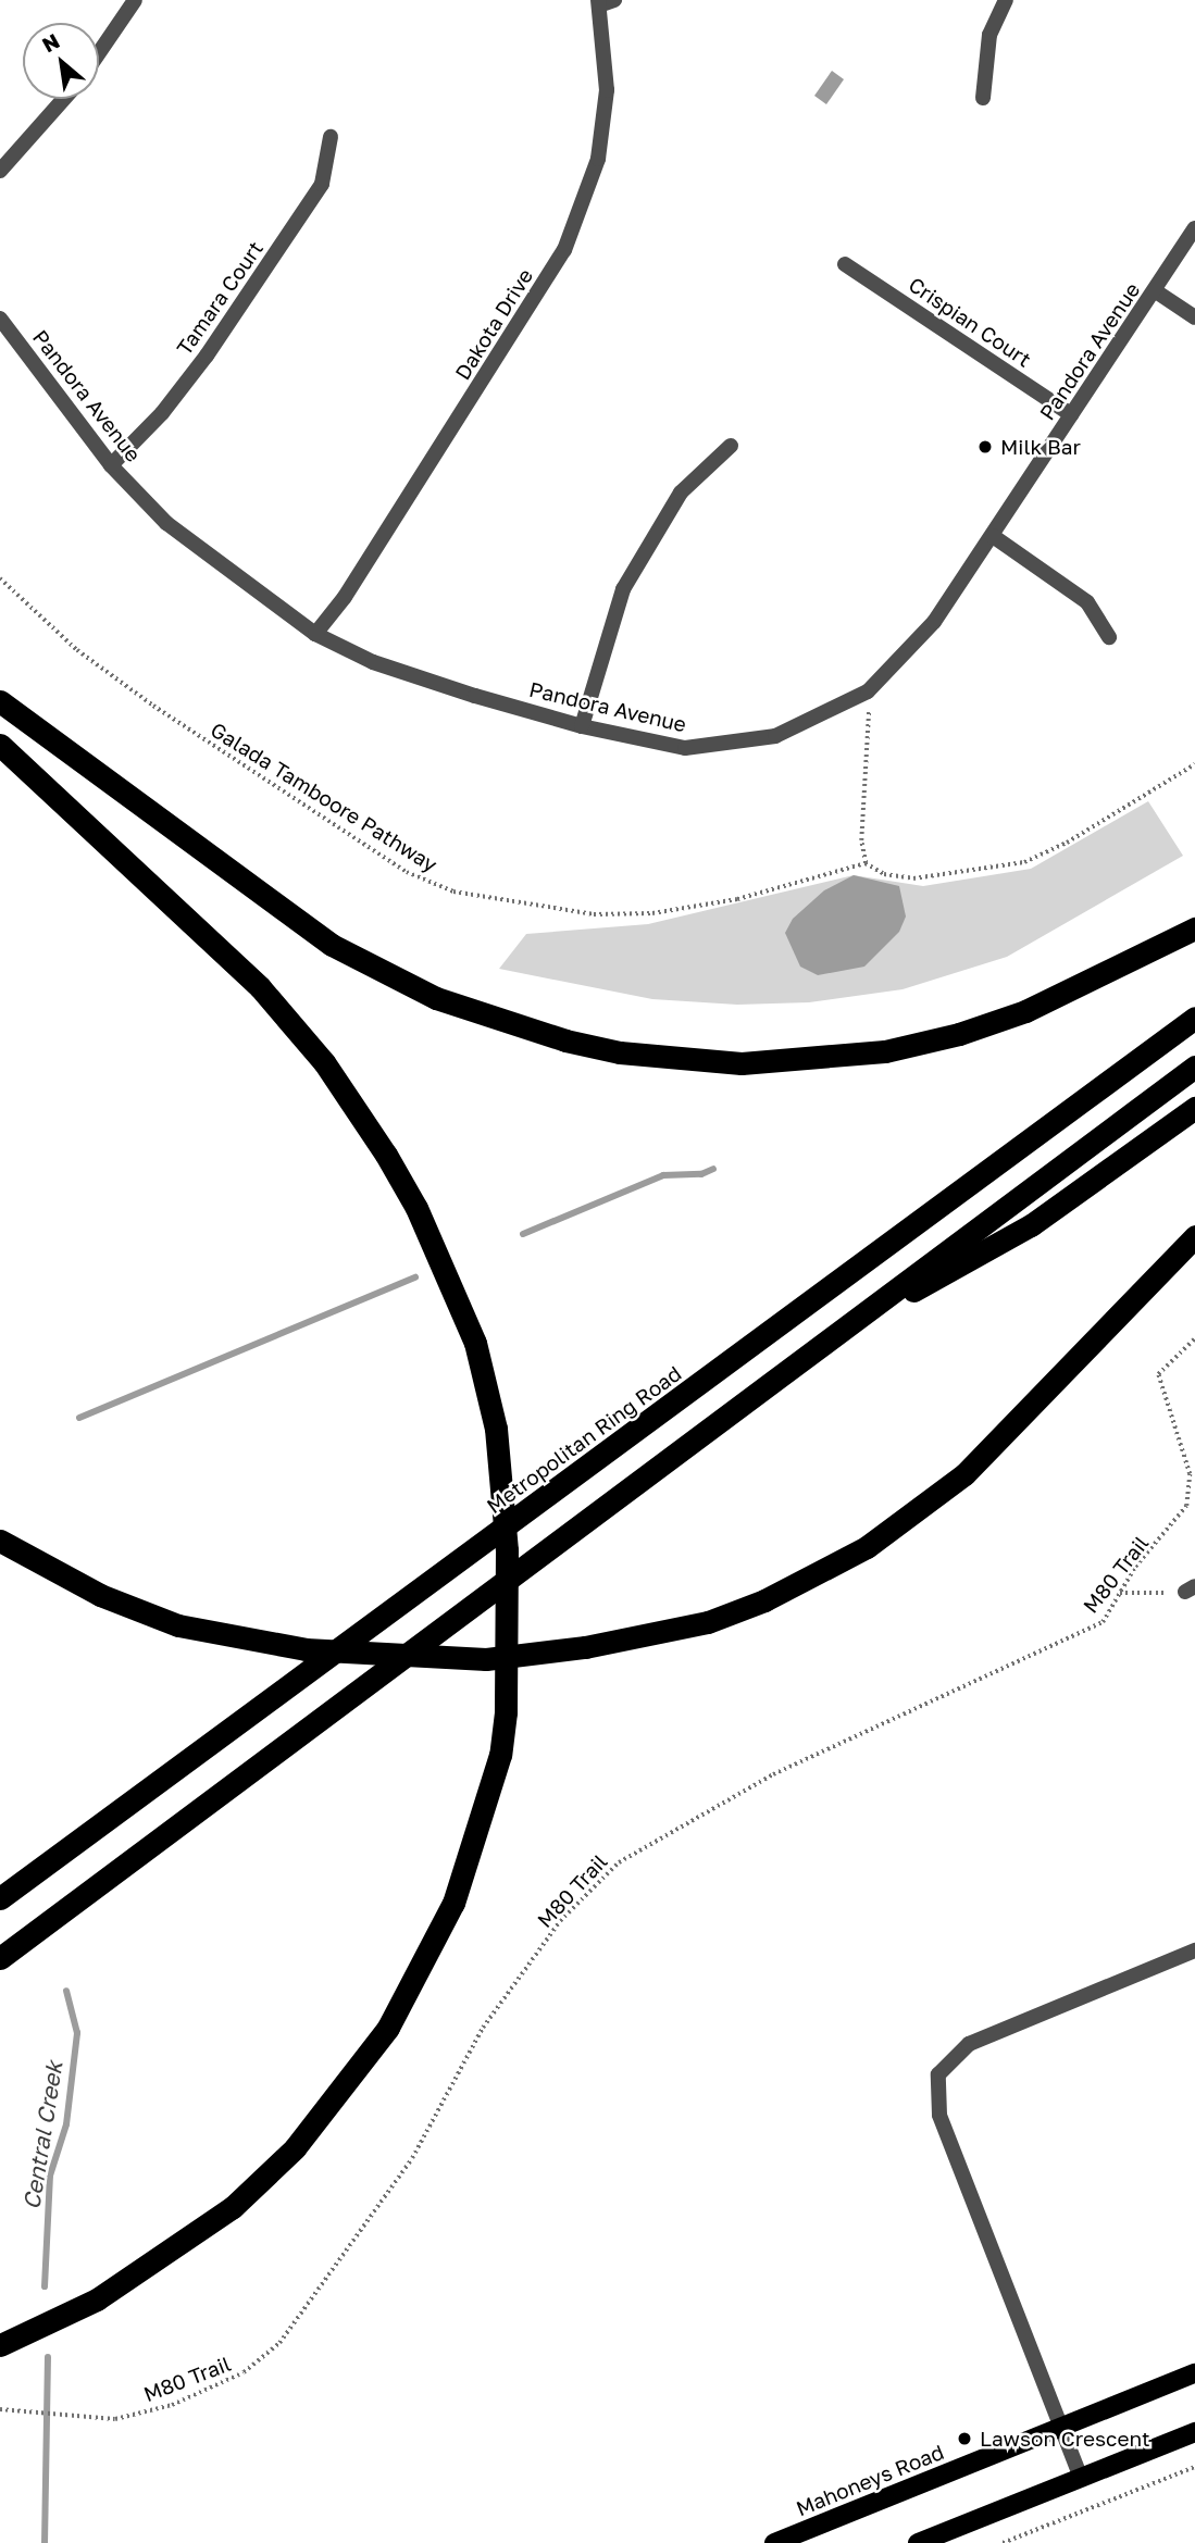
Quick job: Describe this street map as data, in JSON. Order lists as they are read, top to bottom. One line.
{"streets":{"highway":["Metropolitan Ring Road"],"main road":["Mahoneys Road"],"street":["Tamara Court","Crispian Court","Dakota Drive","Pandora Avenue"],"path":["Galada Tamboore Pathway","M80 Trail"]},"crossings":[["Tamara Court","Pandora Avenue"],["Crispian Court","Pandora Avenue"],["Dakota Drive","Pandora Avenue"]],"water":["Central Creek"],"places":["Milk Bar","Lawson Crescent"],"north":"top left"}
